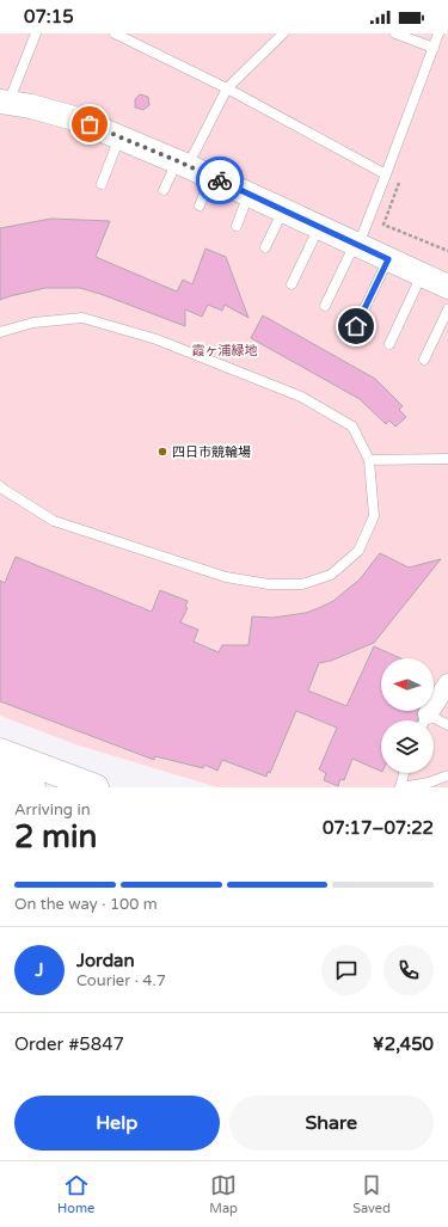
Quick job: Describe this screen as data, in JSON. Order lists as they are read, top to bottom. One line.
{"parks":["霞ヶ浦緑地"],"places":["四日市競輪場"],"north":"left","page":{"status":"07:15","heading":["2 min","Arriving in","07:17–07:22"],"panel":["Jordan","Courier · 4.7","Order #5847","¥2,450"],"bar":"On the way · 100 m","round":"J","buttons":["Help","Share"],"tabs":["Home","Map","Saved"]}}
